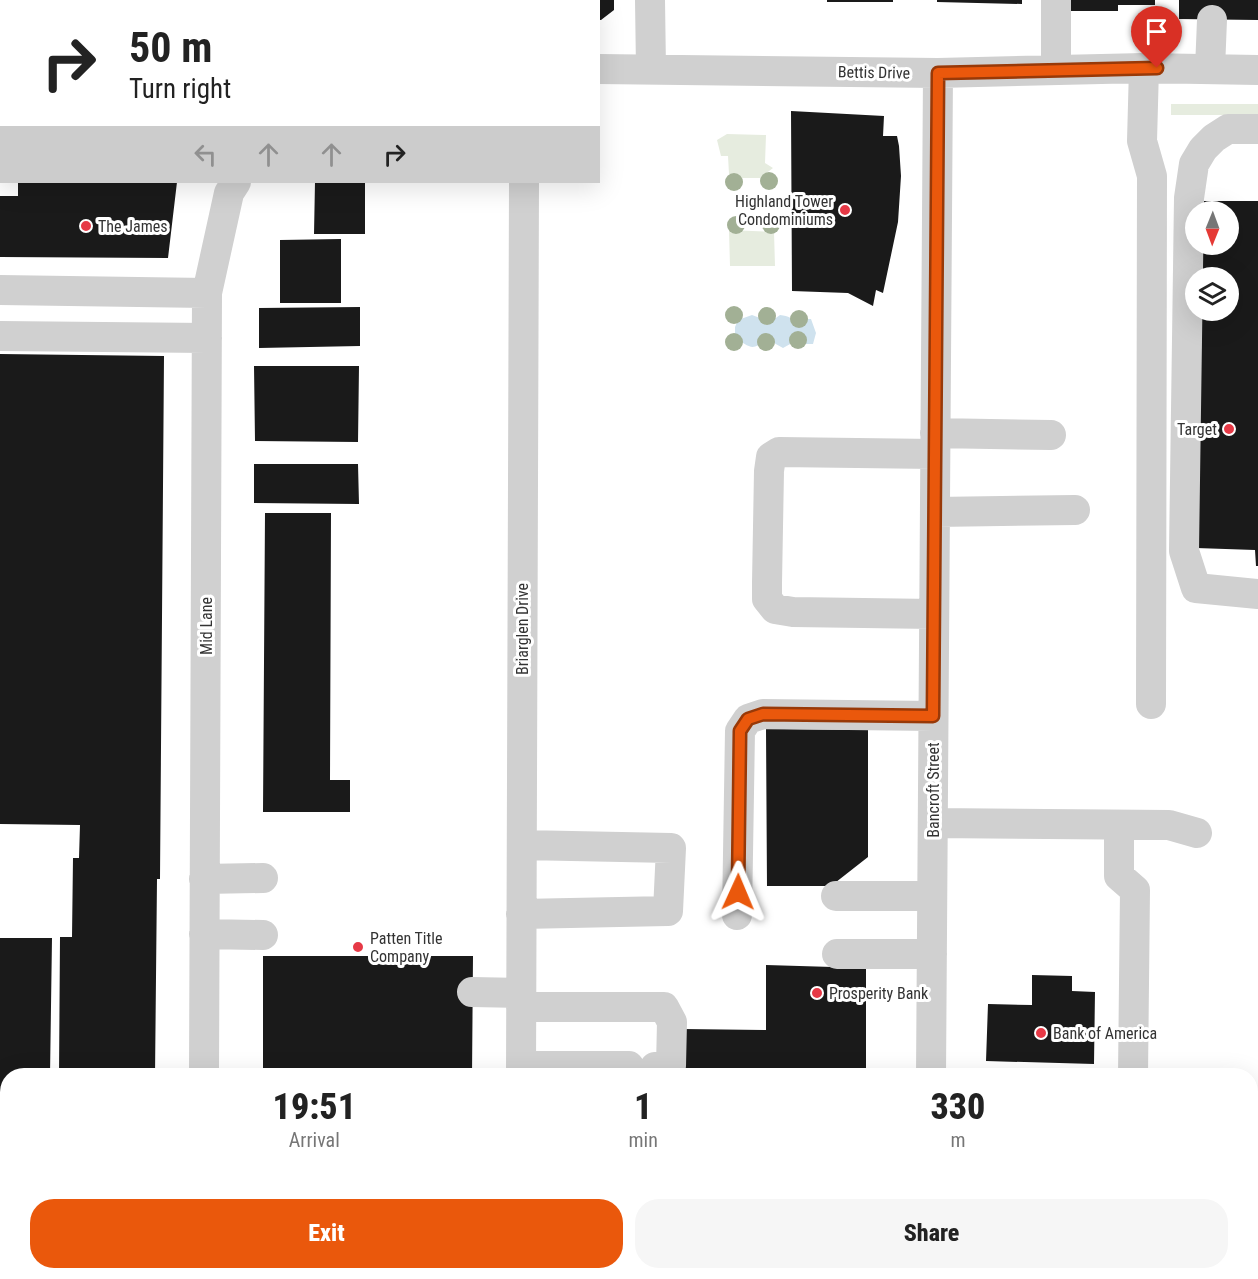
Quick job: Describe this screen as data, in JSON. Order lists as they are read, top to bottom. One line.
{"streets":{"street":["Bettis Drive","Mid Lane","Briarglen Drive","Bancroft Street"]},"crossings":[["Bettis Drive","Bancroft Street"]],"places":["Highland Tower Condominiums","The James","Target","Patten Title Company","Prosperity Bank","Bank of America"],"north":"bottom","page":{"turn":["50 m","Turn right"],"eta":["19:51","Arrival","1","min","330","m"],"buttons":["Exit","Share"]}}
